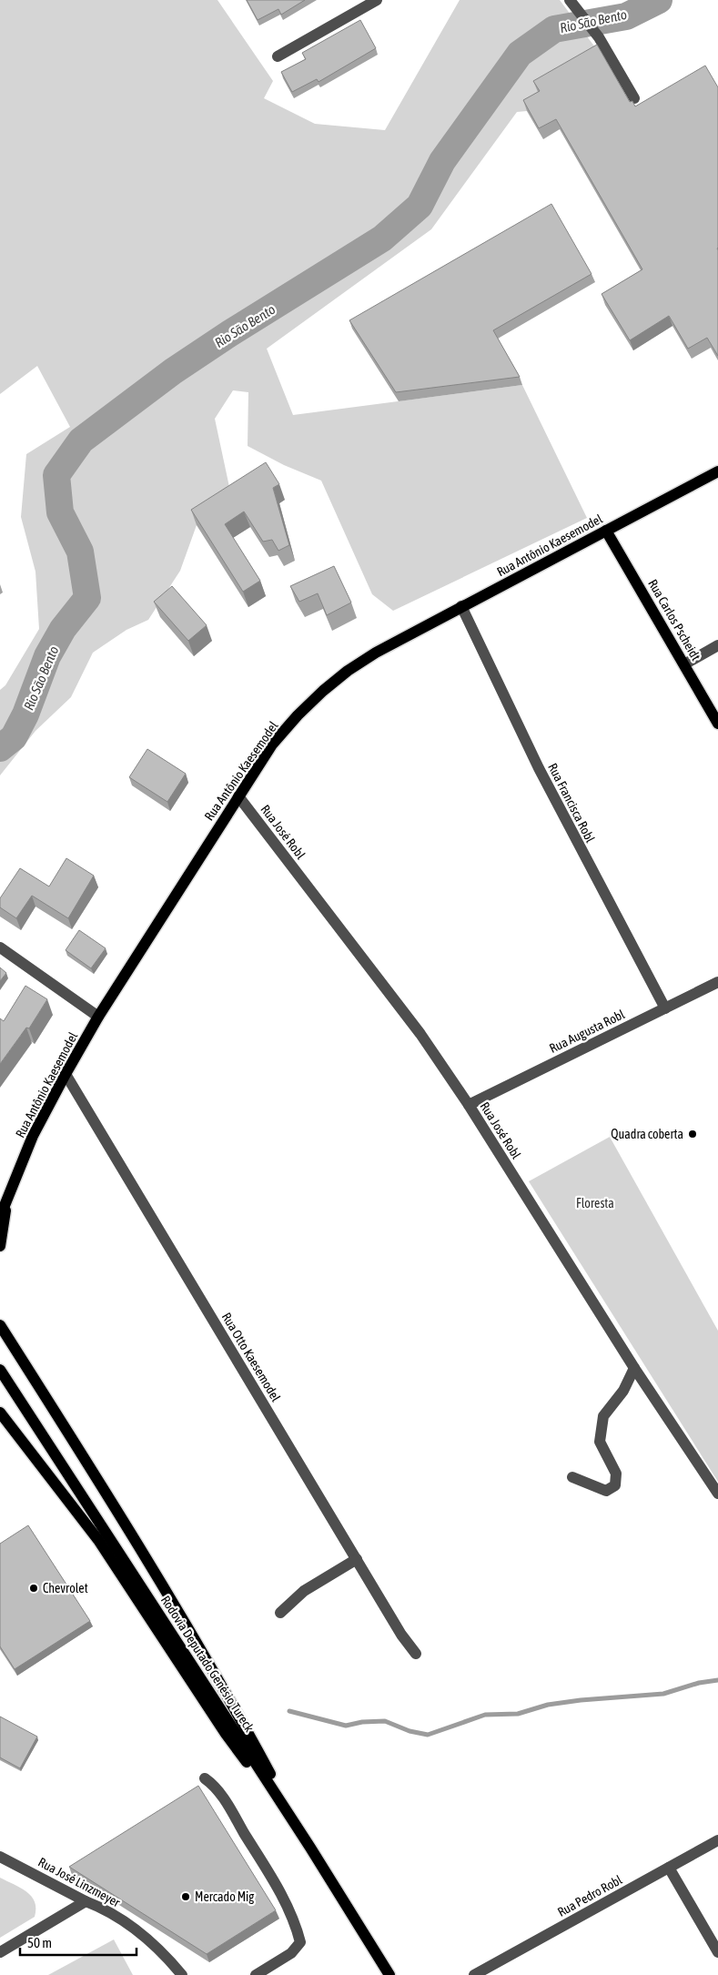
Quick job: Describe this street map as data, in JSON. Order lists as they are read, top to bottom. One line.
{"streets":{"main road":["Rua Antônio Kaesemodel","Rua Carlos Pscheidt","Rodovia Deputado Genésio Tureck"],"street":["Rua Francisca Robl","Rua José Robl","Rua Augusta Robl","Rua Otto Kaesemodel","Rua José Linzmeyer","Rua Pedro Robl"]},"crossings":[["Rua Antônio Kaesemodel","Rua Carlos Pscheidt"],["Rua Antônio Kaesemodel","Rua Francisca Robl"],["Rua Antônio Kaesemodel","Rua José Robl"],["Rua Antônio Kaesemodel","Rua Otto Kaesemodel"],["Rua Francisca Robl","Rua Augusta Robl"],["Rua José Robl","Rua Augusta Robl"]],"water":["Rio São Bento"],"parks":["Floresta"],"places":["Quadra coberta","Chevrolet","Mercado Mig"],"scale_bar":"50 m"}
